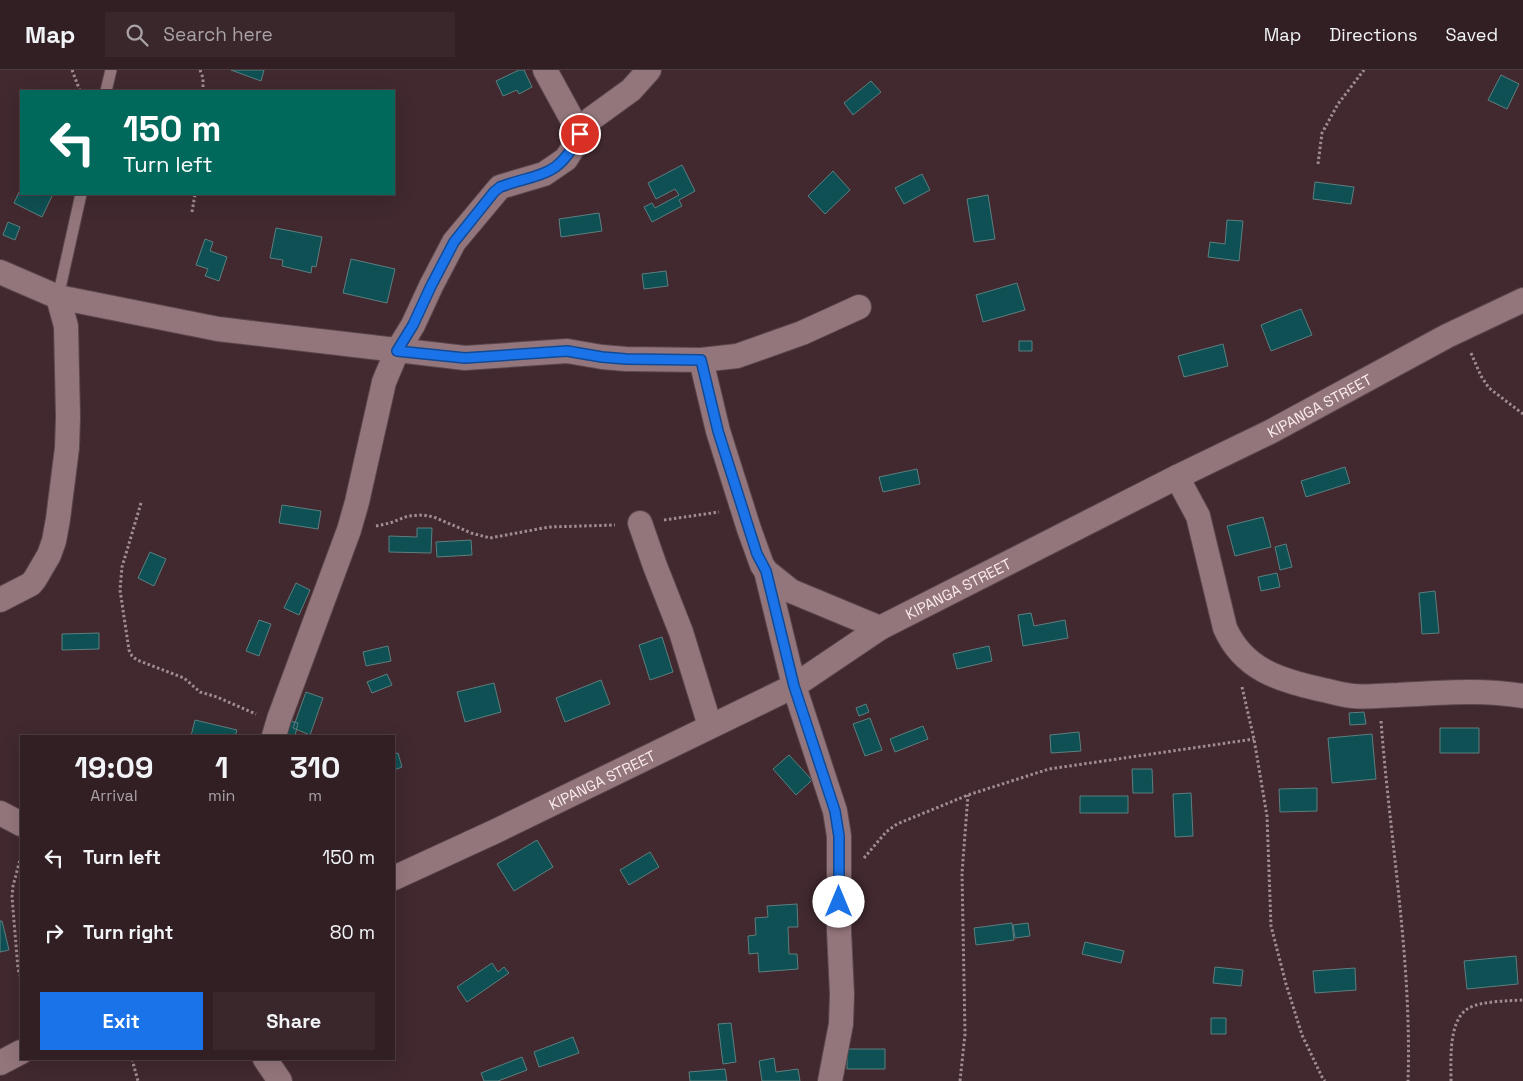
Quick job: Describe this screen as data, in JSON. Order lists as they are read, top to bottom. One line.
{"streets":{"street":["KIPANGA STREET"]},"page":{"header":"Map","search":"Search here","nav":["Map","Directions","Saved"],"turn":["150 m","Turn left"],"eta":["19:09","Arrival","1","min","310","m"],"list":[{"name":"Turn left","value":"150 m"},{"name":"Turn right","value":"80 m"}],"buttons":["Exit","Share"]}}
